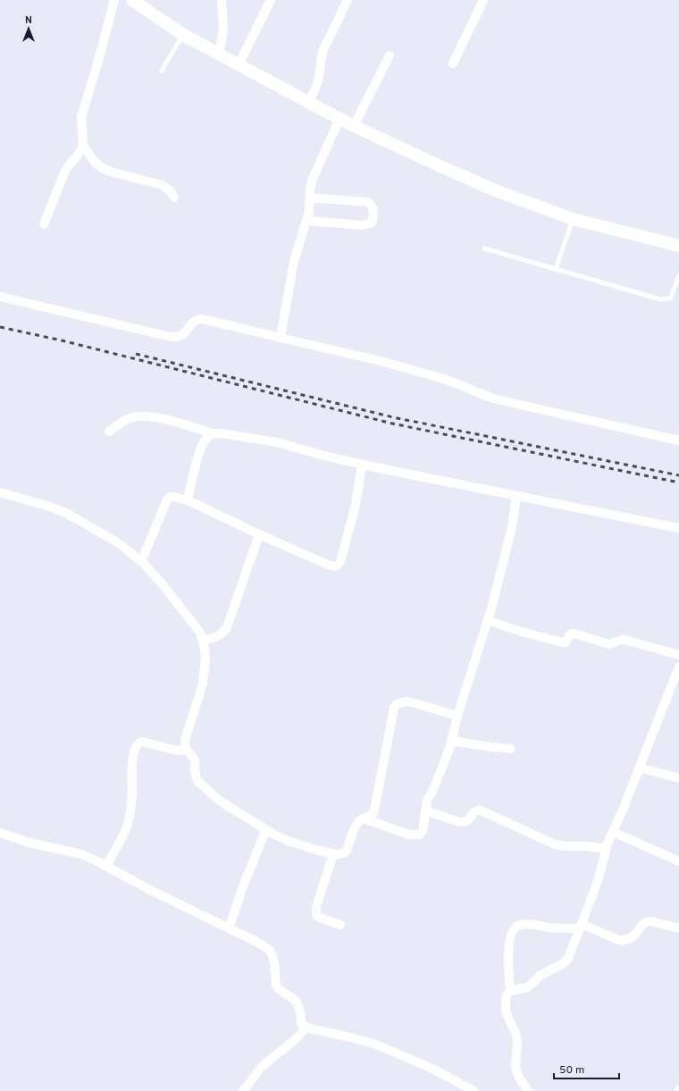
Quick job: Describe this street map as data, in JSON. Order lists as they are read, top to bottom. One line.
{"scale_bar":"50 m","north":"top"}
